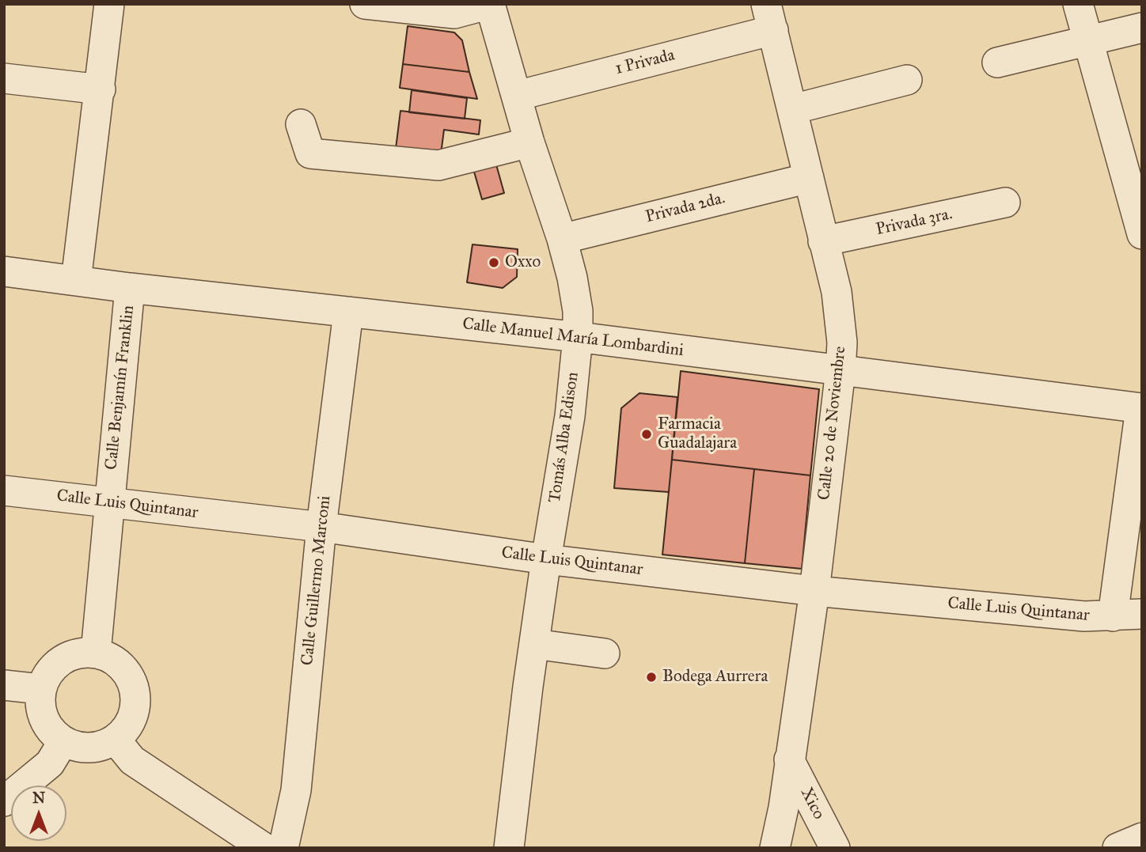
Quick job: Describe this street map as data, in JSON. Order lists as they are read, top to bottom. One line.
{"streets":{"street":["1 Privada","Privada 2da.","Privada 3ra.","Calle Manuel María Lombardini","Calle Benjamín Franklin","Calle 20 de Noviembre","Tomás Alba Edison","Calle Luis Quintanar","Calle Guillermo Marconi","Xico"]},"crossings":[["1 Privada","Calle 20 de Noviembre"],["1 Privada","Tomás Alba Edison"],["Privada 2da.","Calle 20 de Noviembre"],["Privada 2da.","Tomás Alba Edison"],["Privada 3ra.","Calle 20 de Noviembre"],["Calle Manuel María Lombardini","Calle Benjamín Franklin"],["Calle Manuel María Lombardini","Calle 20 de Noviembre"],["Calle Manuel María Lombardini","Tomás Alba Edison"],["Calle Manuel María Lombardini","Calle Guillermo Marconi"],["Calle Benjamín Franklin","Calle Luis Quintanar"],["Calle 20 de Noviembre","Calle Luis Quintanar"],["Calle 20 de Noviembre","Xico"],["Tomás Alba Edison","Calle Luis Quintanar"],["Calle Luis Quintanar","Calle Guillermo Marconi"]],"places":["Oxxo","Farmacia Guadalajara","Bodega Aurrera"],"north":"top"}
